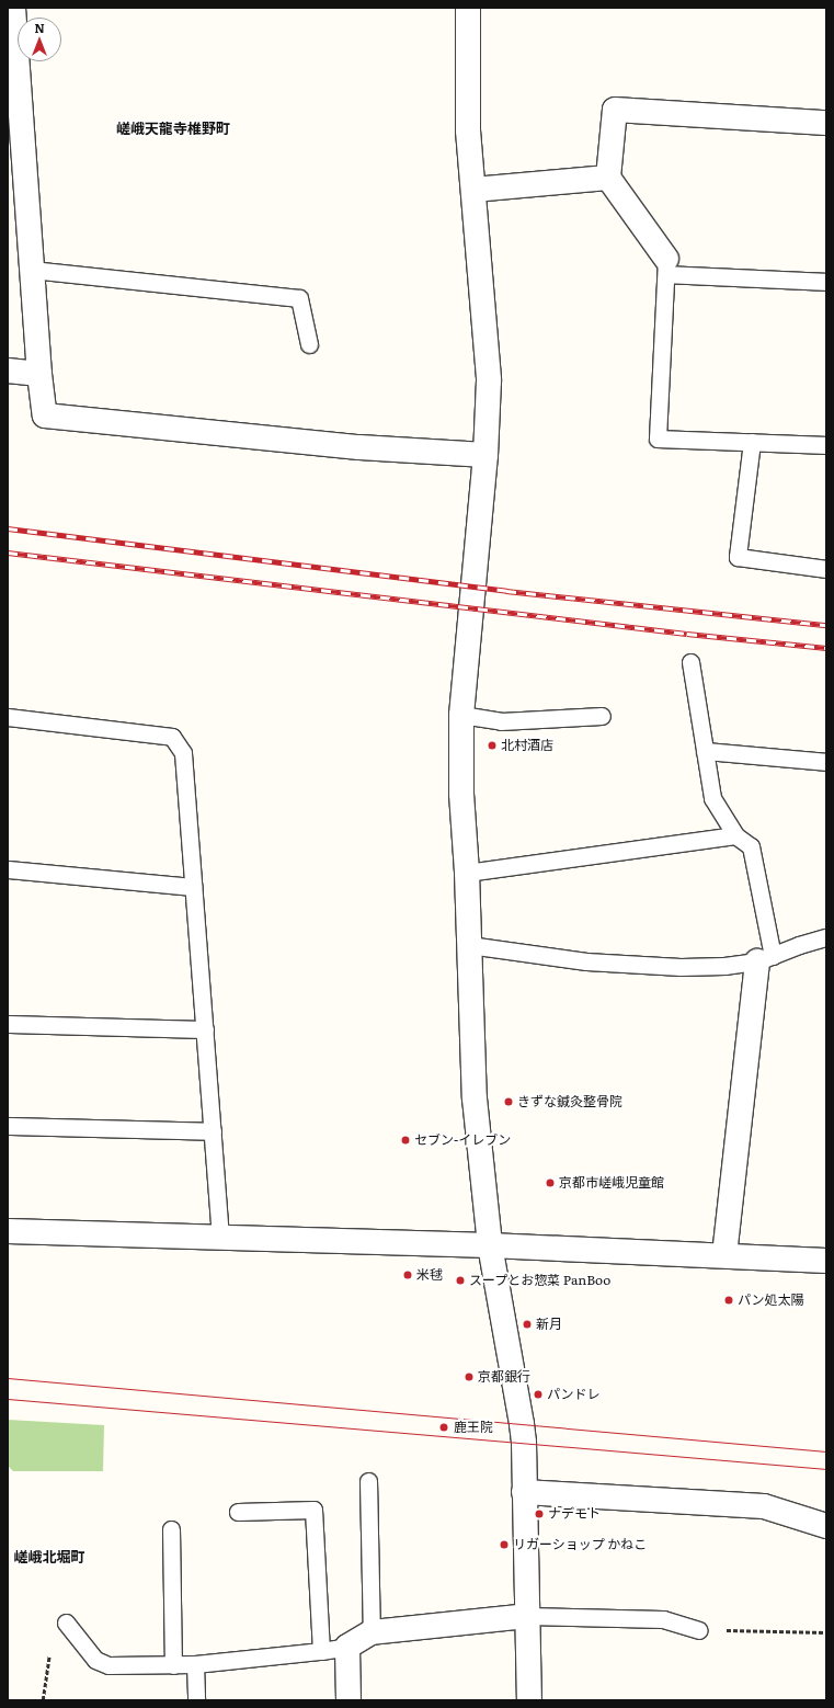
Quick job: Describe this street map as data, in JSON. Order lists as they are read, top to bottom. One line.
{"districts":["嵯峨天龍寺椎野町","嵯峨北堀町"],"places":["北村酒店","きずな鍼灸整骨院","セブン-イレブン","京都市嵯峨児童館","米毬","スープとお惣菜 PanBoo","パン処太陽","新月","京都銀行","パンドレ","鹿王院","ナデモト","リガーショップ かねこ"],"north":"top"}
